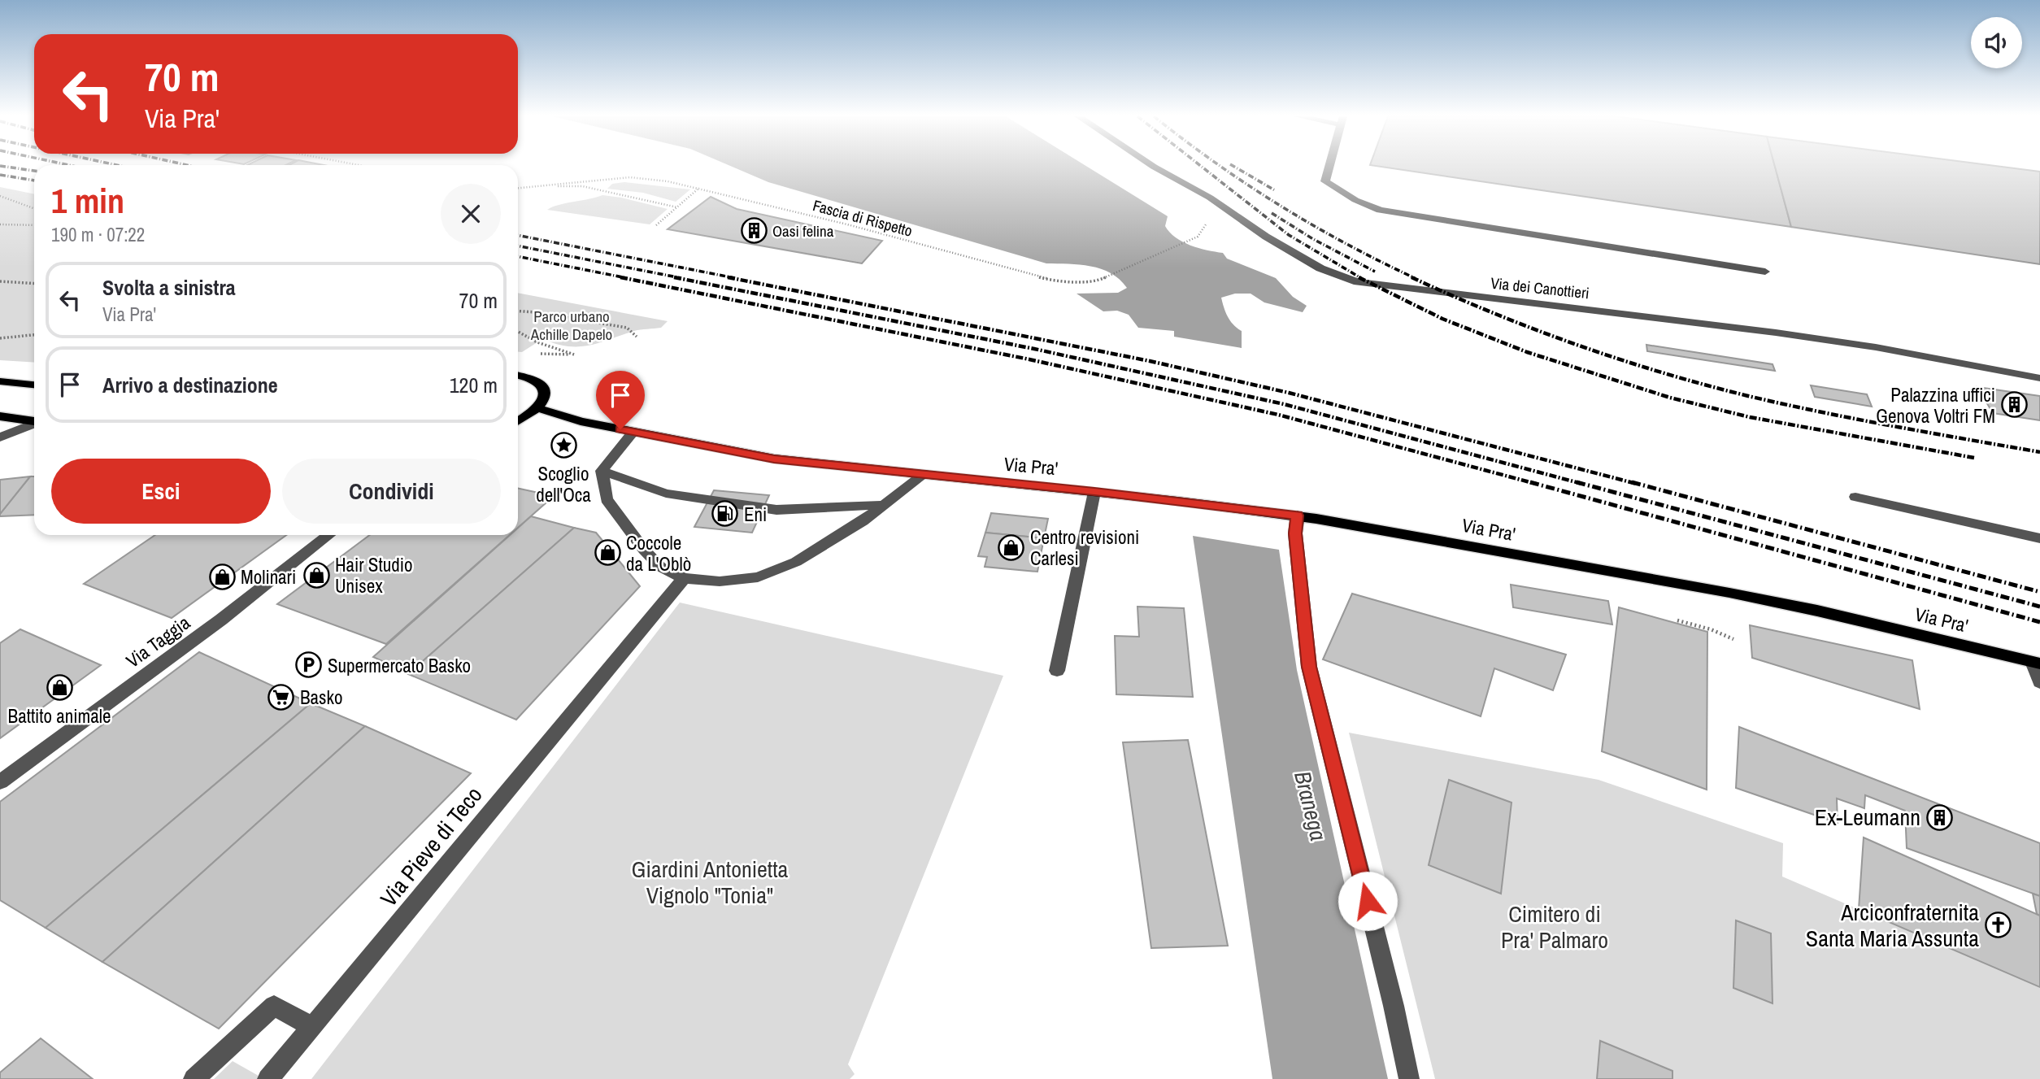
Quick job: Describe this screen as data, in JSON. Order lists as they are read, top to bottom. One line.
{"streets":{"main road":["Via Pra'"],"street":["Via dei Canottieri","Via Taggia","Via Pieve di Teco"],"path":["Fascia di Rispetto"]},"water":["Branega"],"parks":["Parco urbano Achille Dapelo","Giardini Antonietta Vignolo \"Tonia\"","Cimitero di Pra' Palmaro"],"places":{"building":["Oasi felina","Palazzina uffici Genova Voltri FM","Ex-Leumann"],"place":["Scoglio dell'Oca"],"fuel station":["Eni"],"shop":["Centro revisioni Carlesi","Coccole da L'Oblò","Hair Studio Unisex","Molinari","Battito animale"],"parking":["Supermercato Basko"],"supermarket":["Basko"],"church":["Arciconfraternita Santa Maria Assunta"]},"page":{"turn":["70 m","Via Pra'"],"heading":["1 min","190 m · 07:22"],"list":[{"name":"Svolta a sinistra","note":"Via Pra'","value":"70 m"},{"name":"Arrivo a destinazione","value":"120 m"}],"buttons":["Esci","Condividi"]}}
